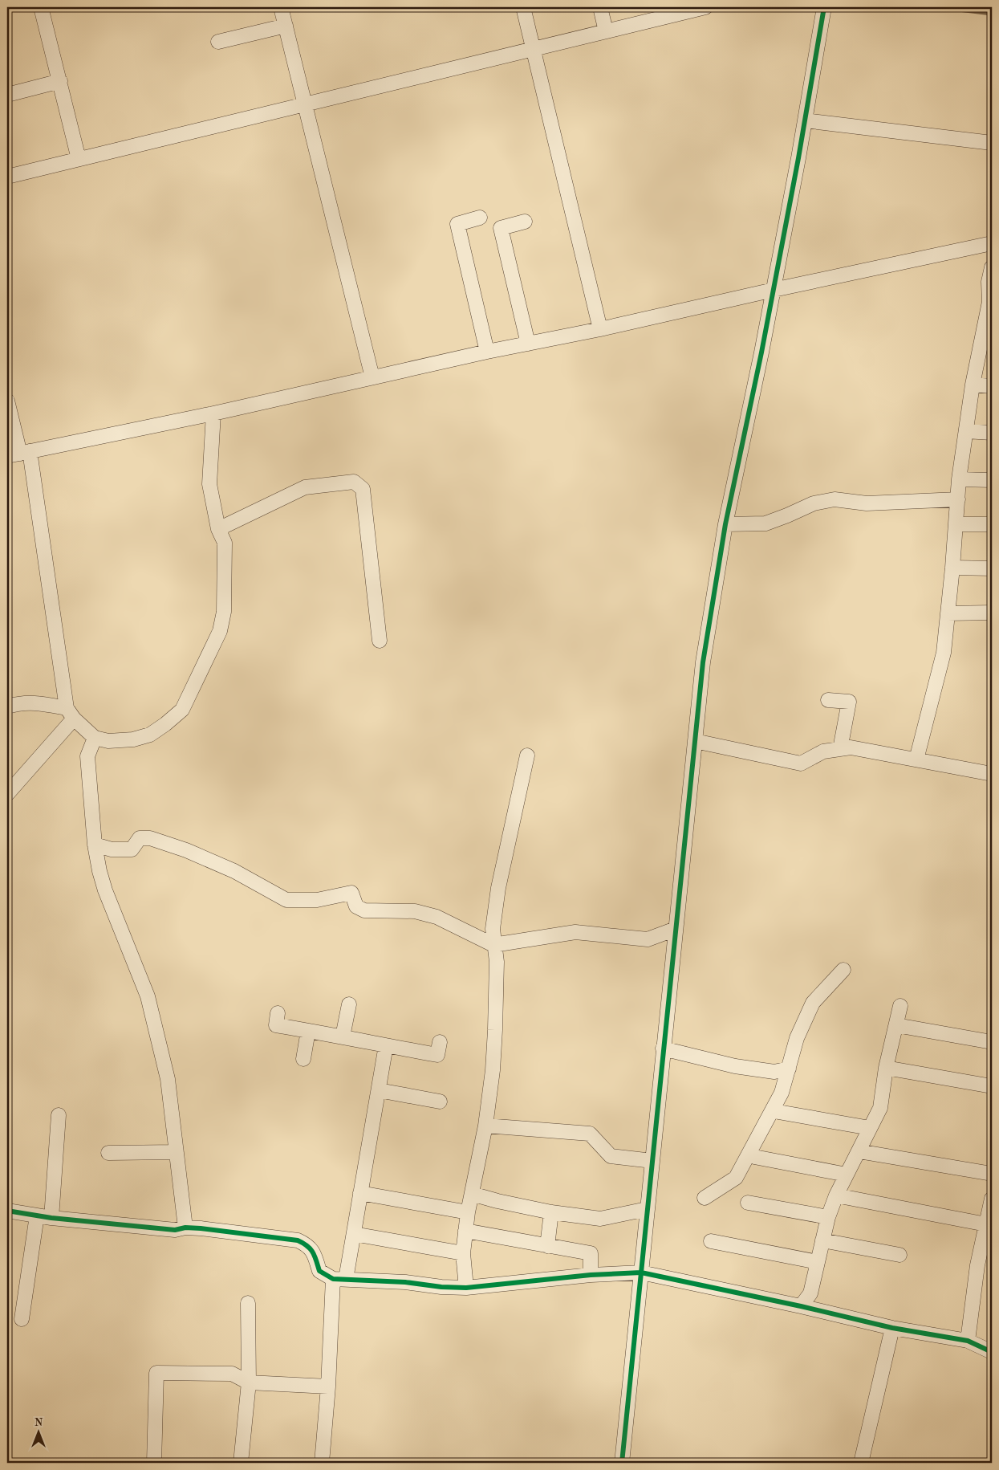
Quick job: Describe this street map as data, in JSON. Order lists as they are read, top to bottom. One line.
{"north":"top"}
